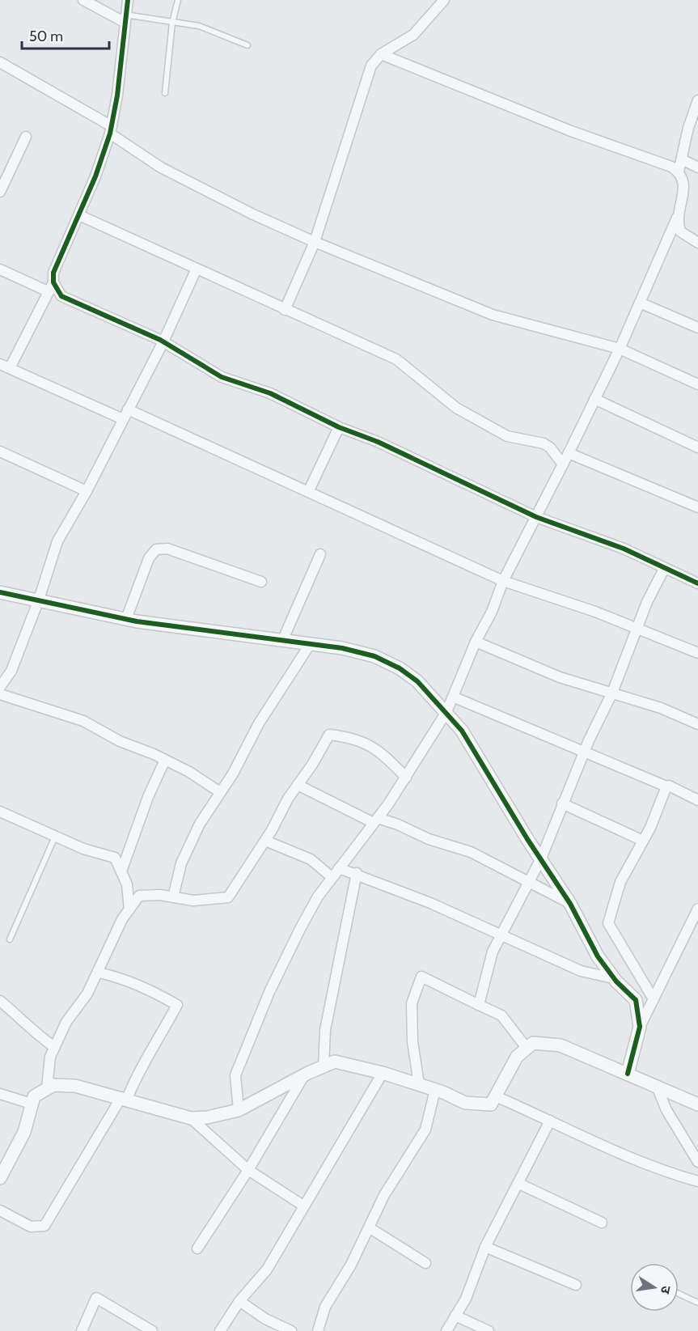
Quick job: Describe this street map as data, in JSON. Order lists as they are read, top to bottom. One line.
{"scale_bar":"50 m","north":"right"}
